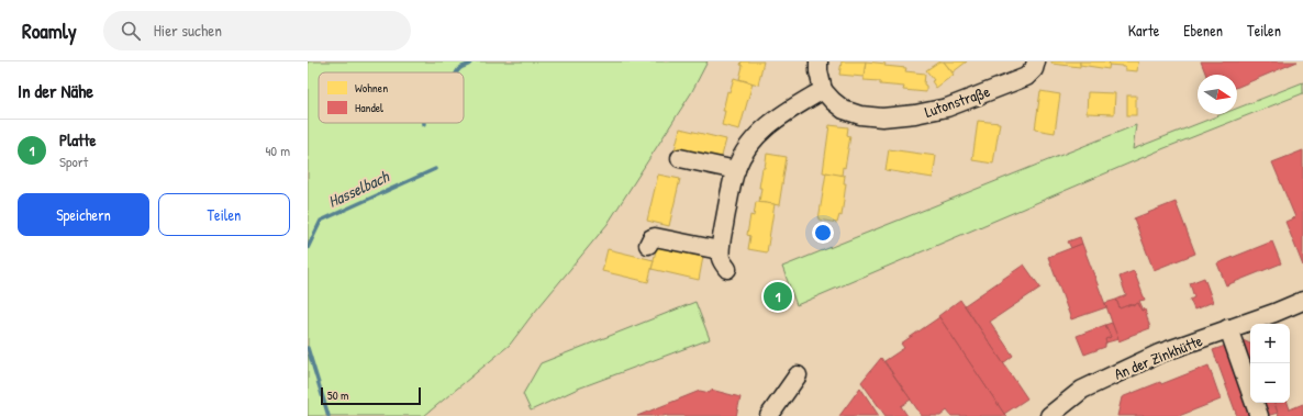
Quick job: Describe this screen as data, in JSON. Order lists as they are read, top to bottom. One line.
{"streets":{"street":["Lutonstraße","An der Zinkhütte"]},"water":["Hasselbach"],"legend":["Wohnen","Handel"],"scale_bar":"50 m","north":"right","page":{"header":"Roamly","search":"Hier suchen","nav":["Karte","Ebenen","Teilen"],"heading":"In der Nähe","list":[{"mark":"1","name":"Platte","note":"Sport","value":"40 m"}],"buttons":["Speichern","Teilen"],"pins":"1","map_buttons":["+","−"],"scale":"50 m"}}
